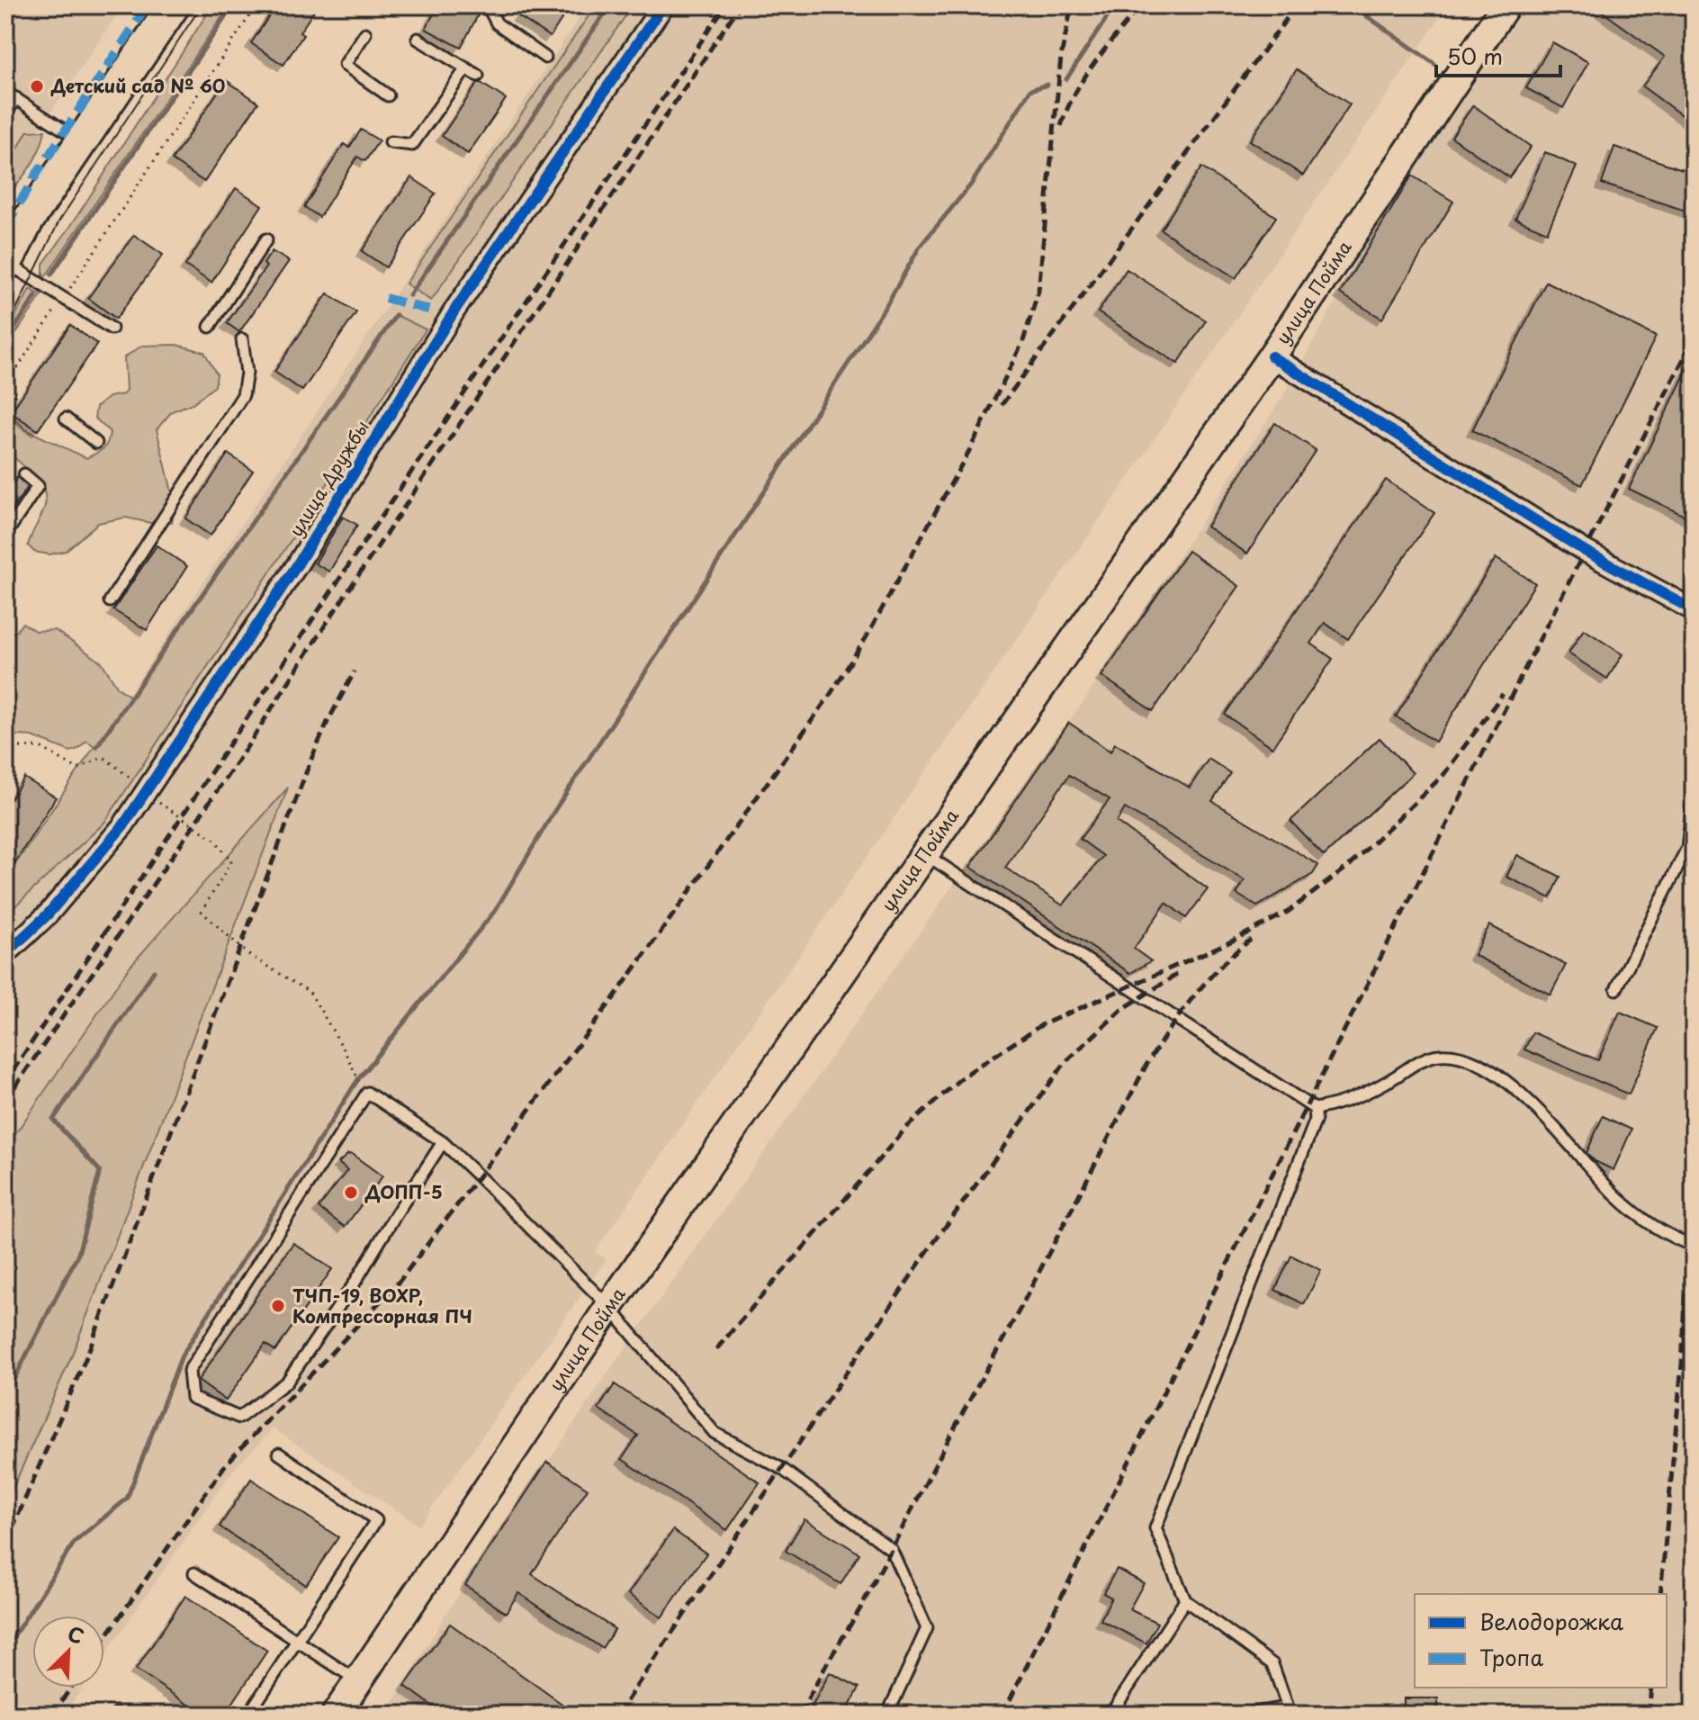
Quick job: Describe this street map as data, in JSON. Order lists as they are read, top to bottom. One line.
{"streets":{"main road":["улица Пойма"],"street":["улица Дружбы"]},"places":["Детский сад № 60","ДОПП-5","ТЧП-19, ВОХР, Компрессорная ПЧ"],"legend":["Велодорожка","Тропа"],"scale_bar":"50 m","north":"top right"}
